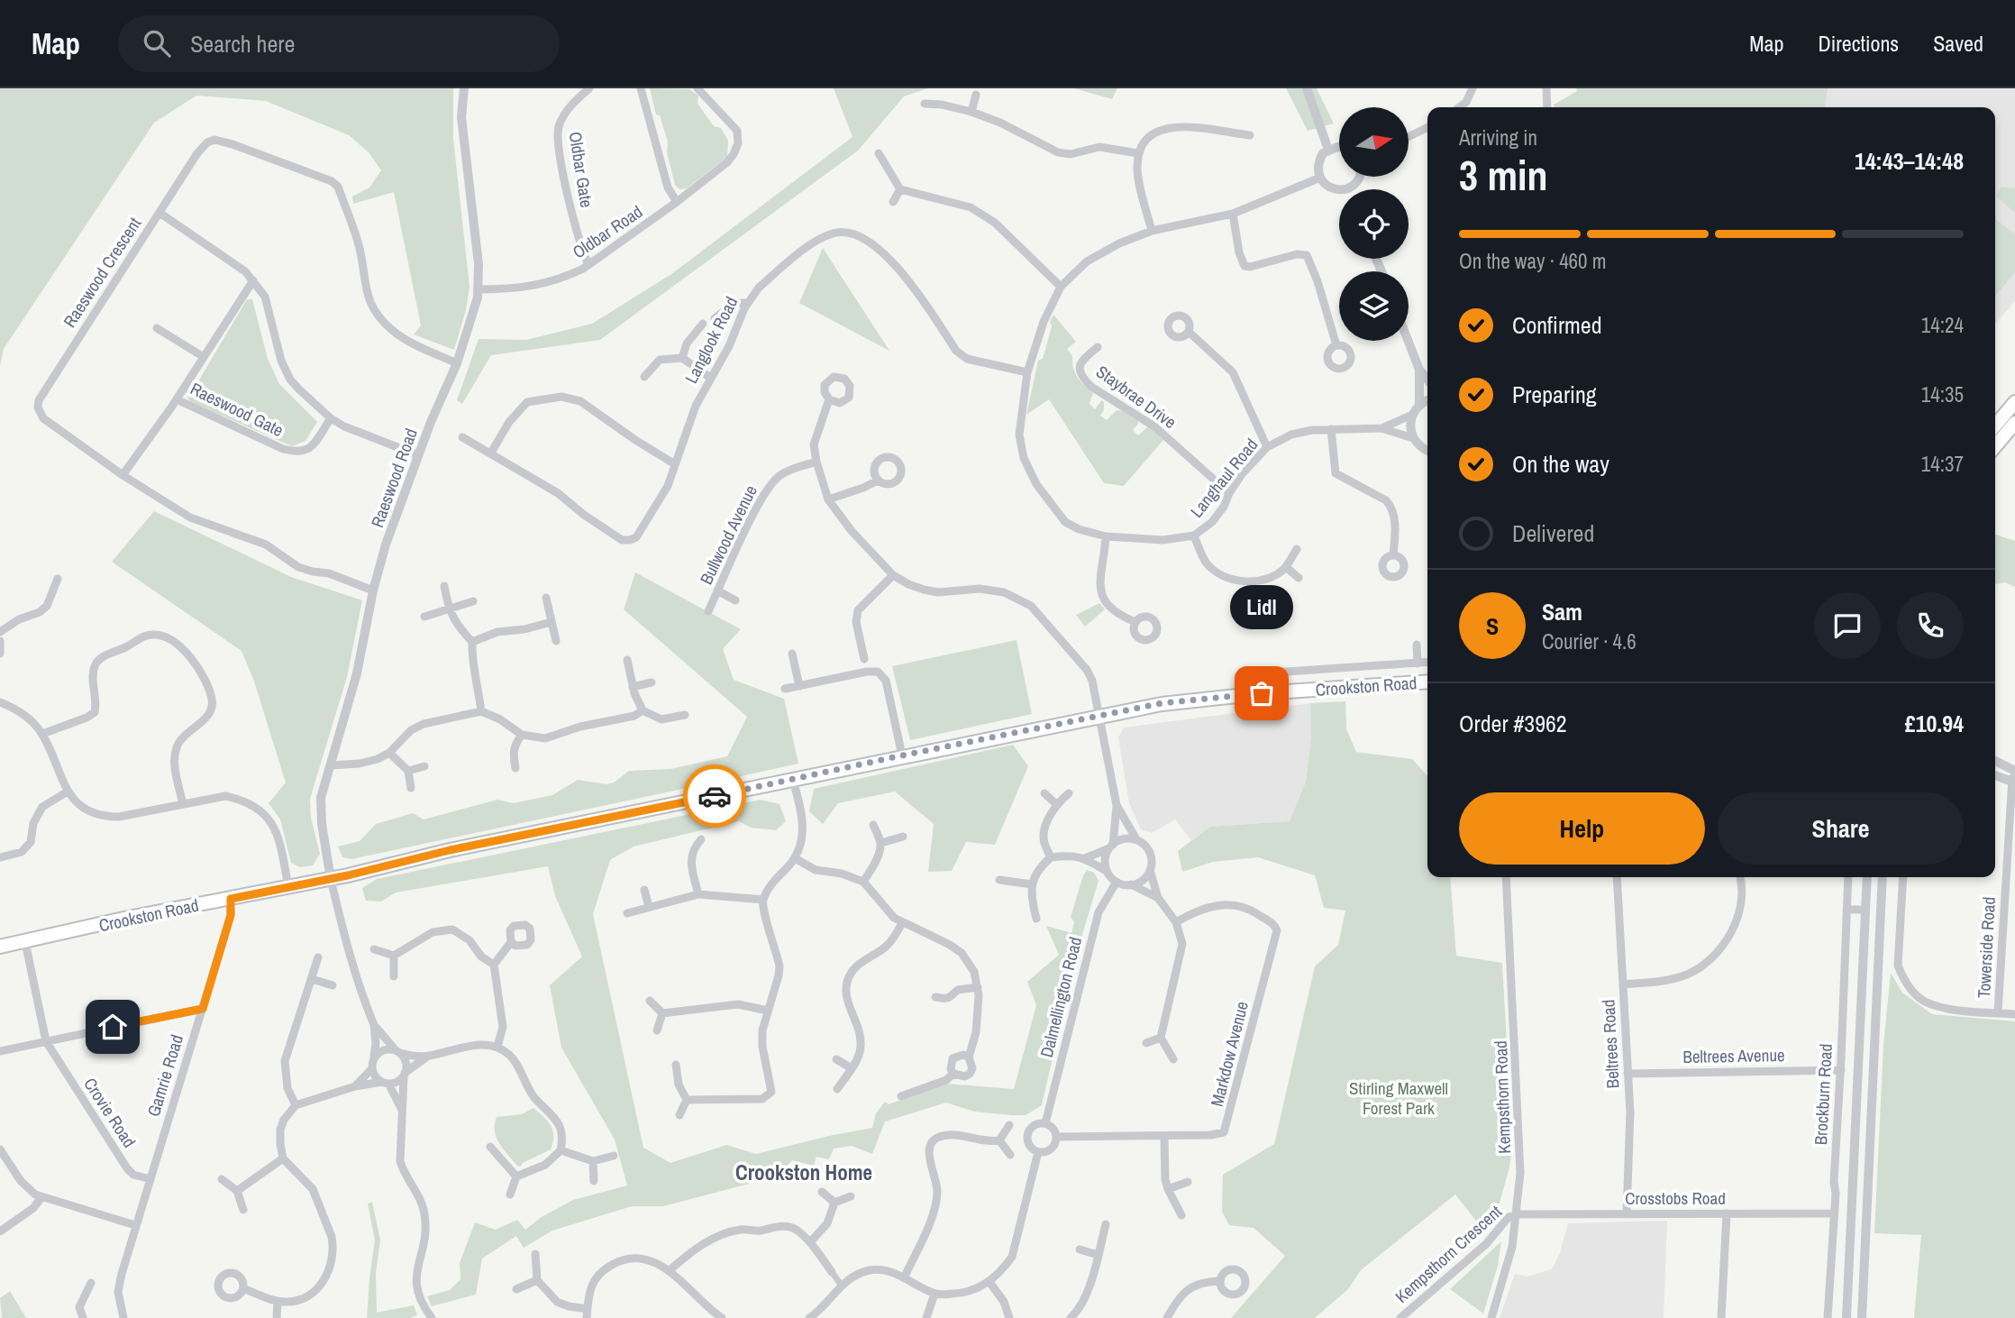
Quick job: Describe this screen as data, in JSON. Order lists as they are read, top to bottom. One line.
{"streets":{"main road":["Crookston Road"],"street":["Oldbar Gate","Oldbar Road","Raeswood Crescent","Langlook Road","Staybrae Drive","Raeswood Gate","Raeswood Road","Langhaul Road","Bullwood Avenue","Towerside Road","Dalmellington Road","Beltrees Road","Markdow Avenue","Beltrees Avenue","Gamrie Road","Brockburn Road","Kempsthorn Road","Crovie Road","Crosstobs Road","Kempsthorn Crescent"]},"crossings":[["Oldbar Gate","Oldbar Road"],["Oldbar Road","Raeswood Road"],["Raeswood Crescent","Raeswood Road"],["Langlook Road","Langhaul Road"],["Staybrae Drive","Langhaul Road"],["Raeswood Road","Crookston Road"],["Crookston Road","Gamrie Road"],["Crookston Road","Crovie Road"],["Dalmellington Road","Markdow Avenue"],["Beltrees Road","Beltrees Avenue"],["Beltrees Road","Crosstobs Road"],["Beltrees Avenue","Brockburn Road"],["Gamrie Road","Crovie Road"],["Brockburn Road","Crosstobs Road"],["Kempsthorn Road","Crosstobs Road"],["Kempsthorn Road","Kempsthorn Crescent"],["Crosstobs Road","Kempsthorn Crescent"]],"districts":["Crookston Home"],"parks":["Stirling Maxwell Forest Park"],"places":["Lidl"],"north":"right","page":{"header":"Map","search":"Search here","nav":["Map","Directions","Saved"],"heading":["3 min","Arriving in","14:43–14:48"],"panel":["Sam","Courier · 4.6","Order #3962","£10.94"],"bar":"On the way · 460 m","list":[["Confirmed","14:24"],["Preparing","14:35"],["On the way","14:37"],"Delivered"],"bubble":"Lidl","round":"S","buttons":["Help","Share"]}}
